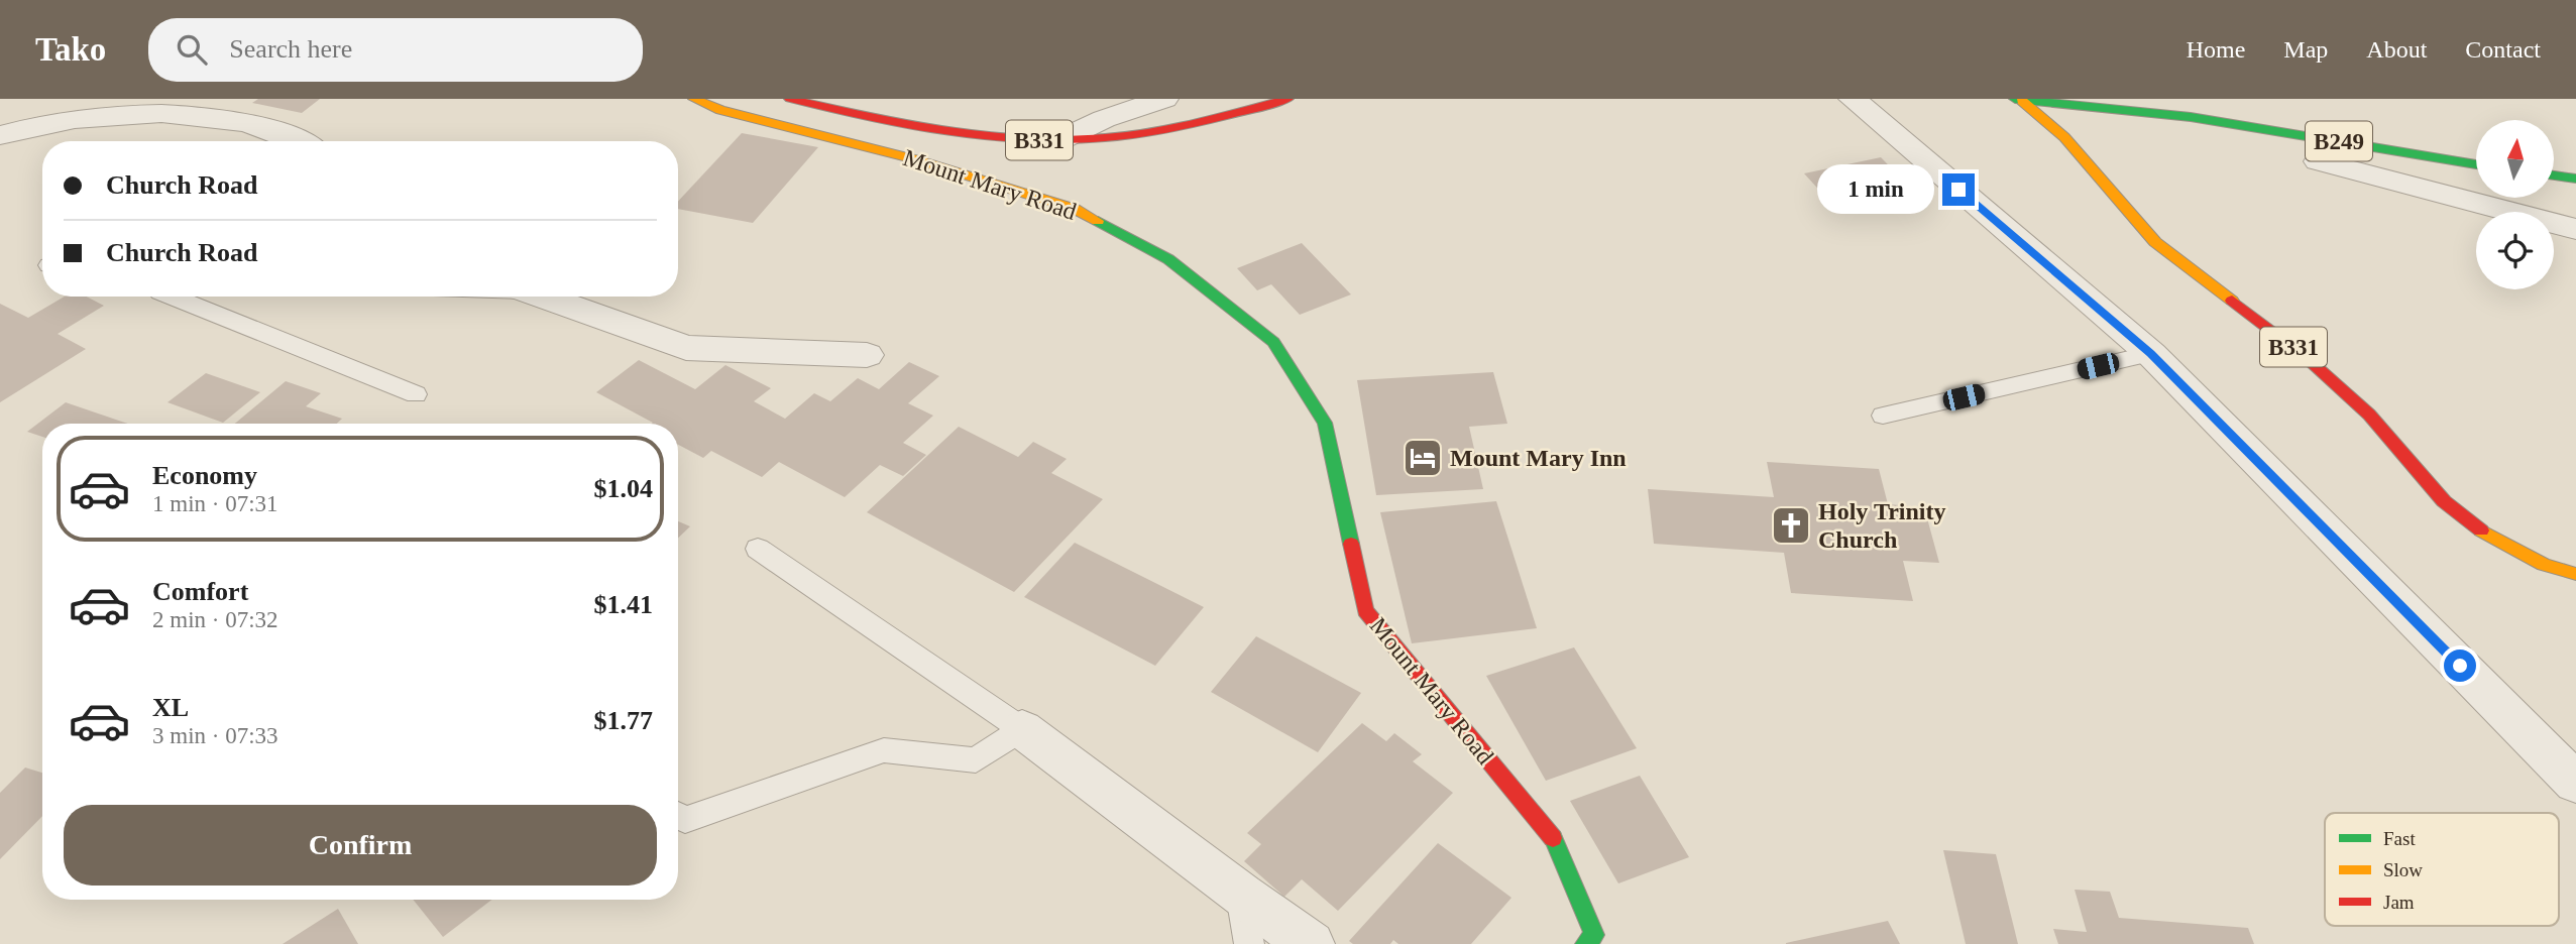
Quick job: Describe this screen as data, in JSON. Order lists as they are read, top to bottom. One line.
{"streets":{"main road":["B331","B249","Mount Mary Road"]},"crossings":[["B331","B249"]],"places":{"hotel":["Mount Mary Inn"],"church":["Holy Trinity Church"]},"legend":["Fast","Slow","Jam"],"north":"top","page":{"header":"Tako","search":"Search here","nav":["Home","Map","About","Contact"],"banner":["Church Road","Church Road"],"bubble":"1 min","list":[{"name":"Economy","note":"1 min · 07:31","value":"$1.04"},{"name":"Comfort","note":"2 min · 07:32","value":"$1.41"},{"name":"XL","note":"3 min · 07:33","value":"$1.77"}],"buttons":"Confirm"}}
